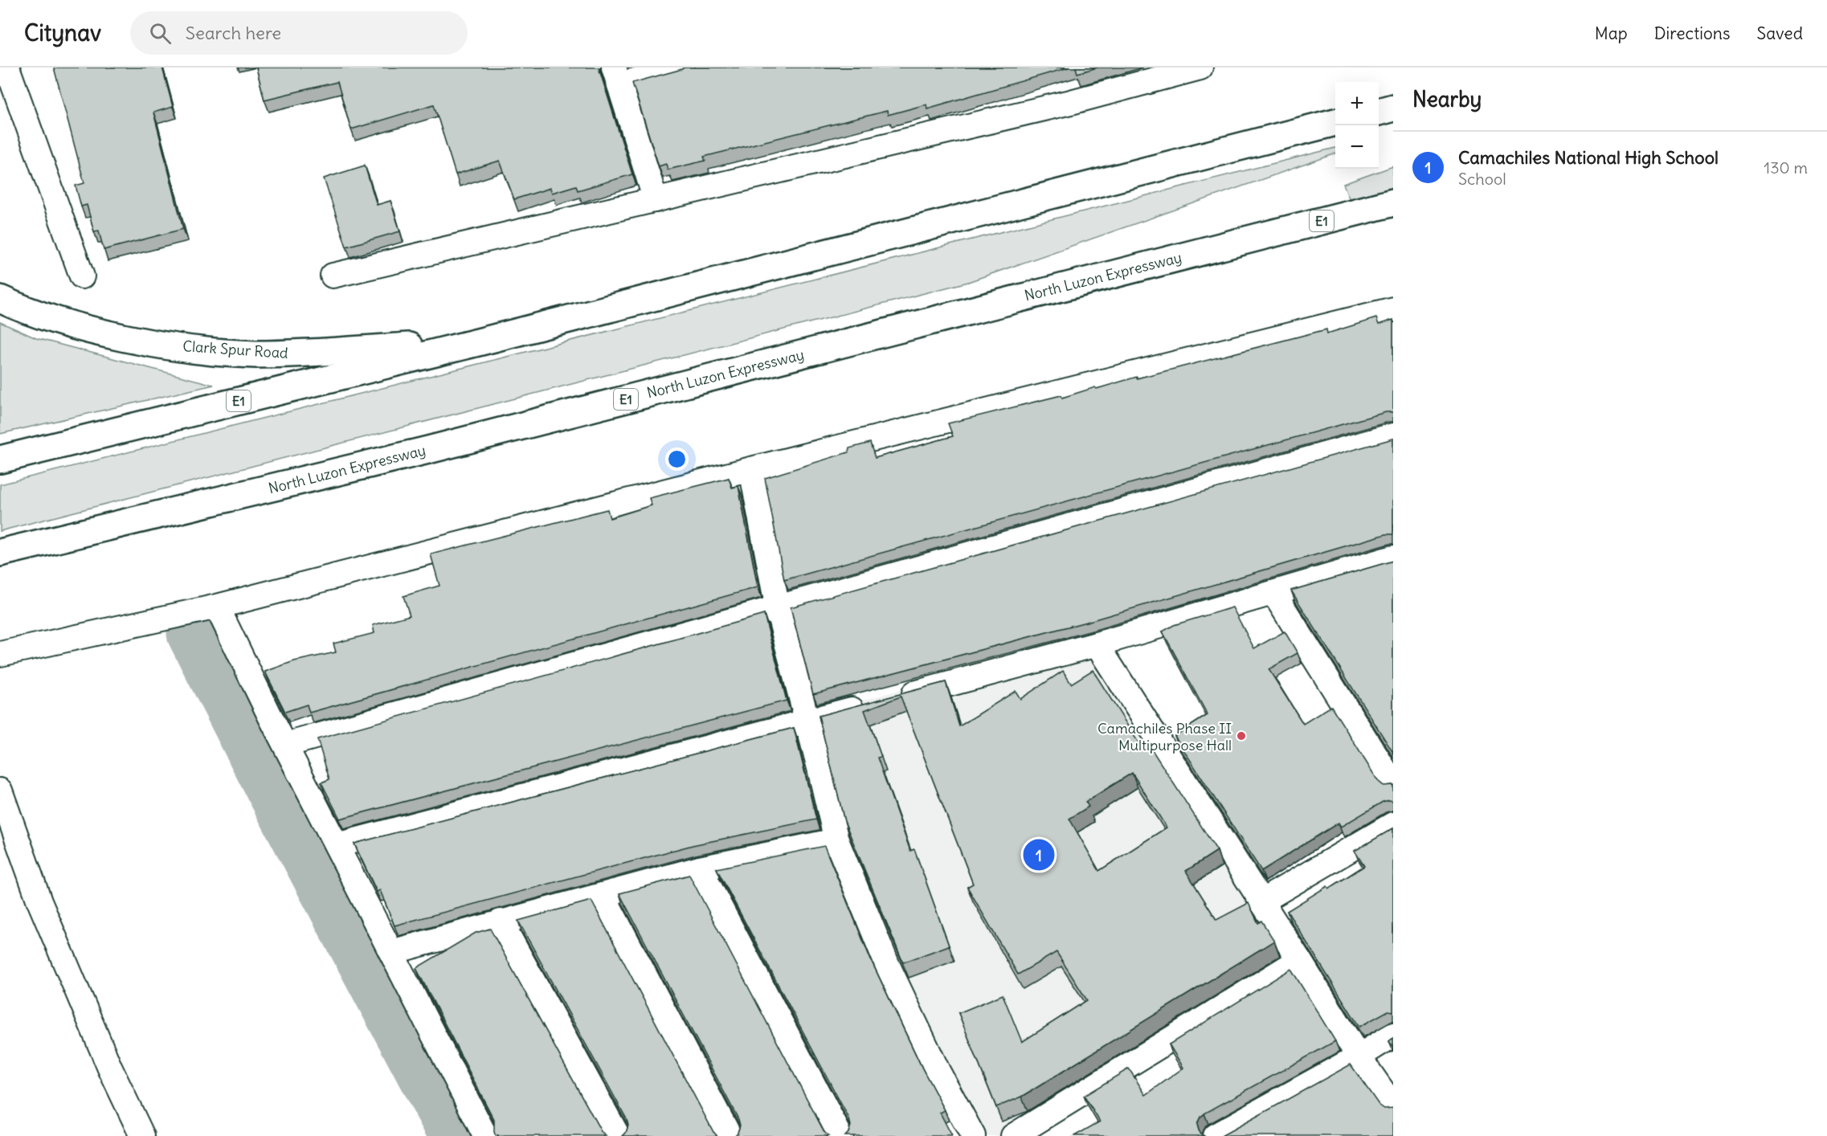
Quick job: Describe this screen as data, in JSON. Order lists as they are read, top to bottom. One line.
{"streets":{"highway":["E1","North Luzon Expressway","Clark Spur Road"]},"crossings":[["E1","Clark Spur Road"]],"places":["Camachiles Phase II Multipurpose Hall"],"page":{"header":"Citynav","search":"Search here","nav":["Map","Directions","Saved"],"heading":"Nearby","map_buttons":["+","−"],"list":[{"mark":"1","name":"Camachiles National High School","note":"School","value":"130 m"}],"pins":"1"}}
